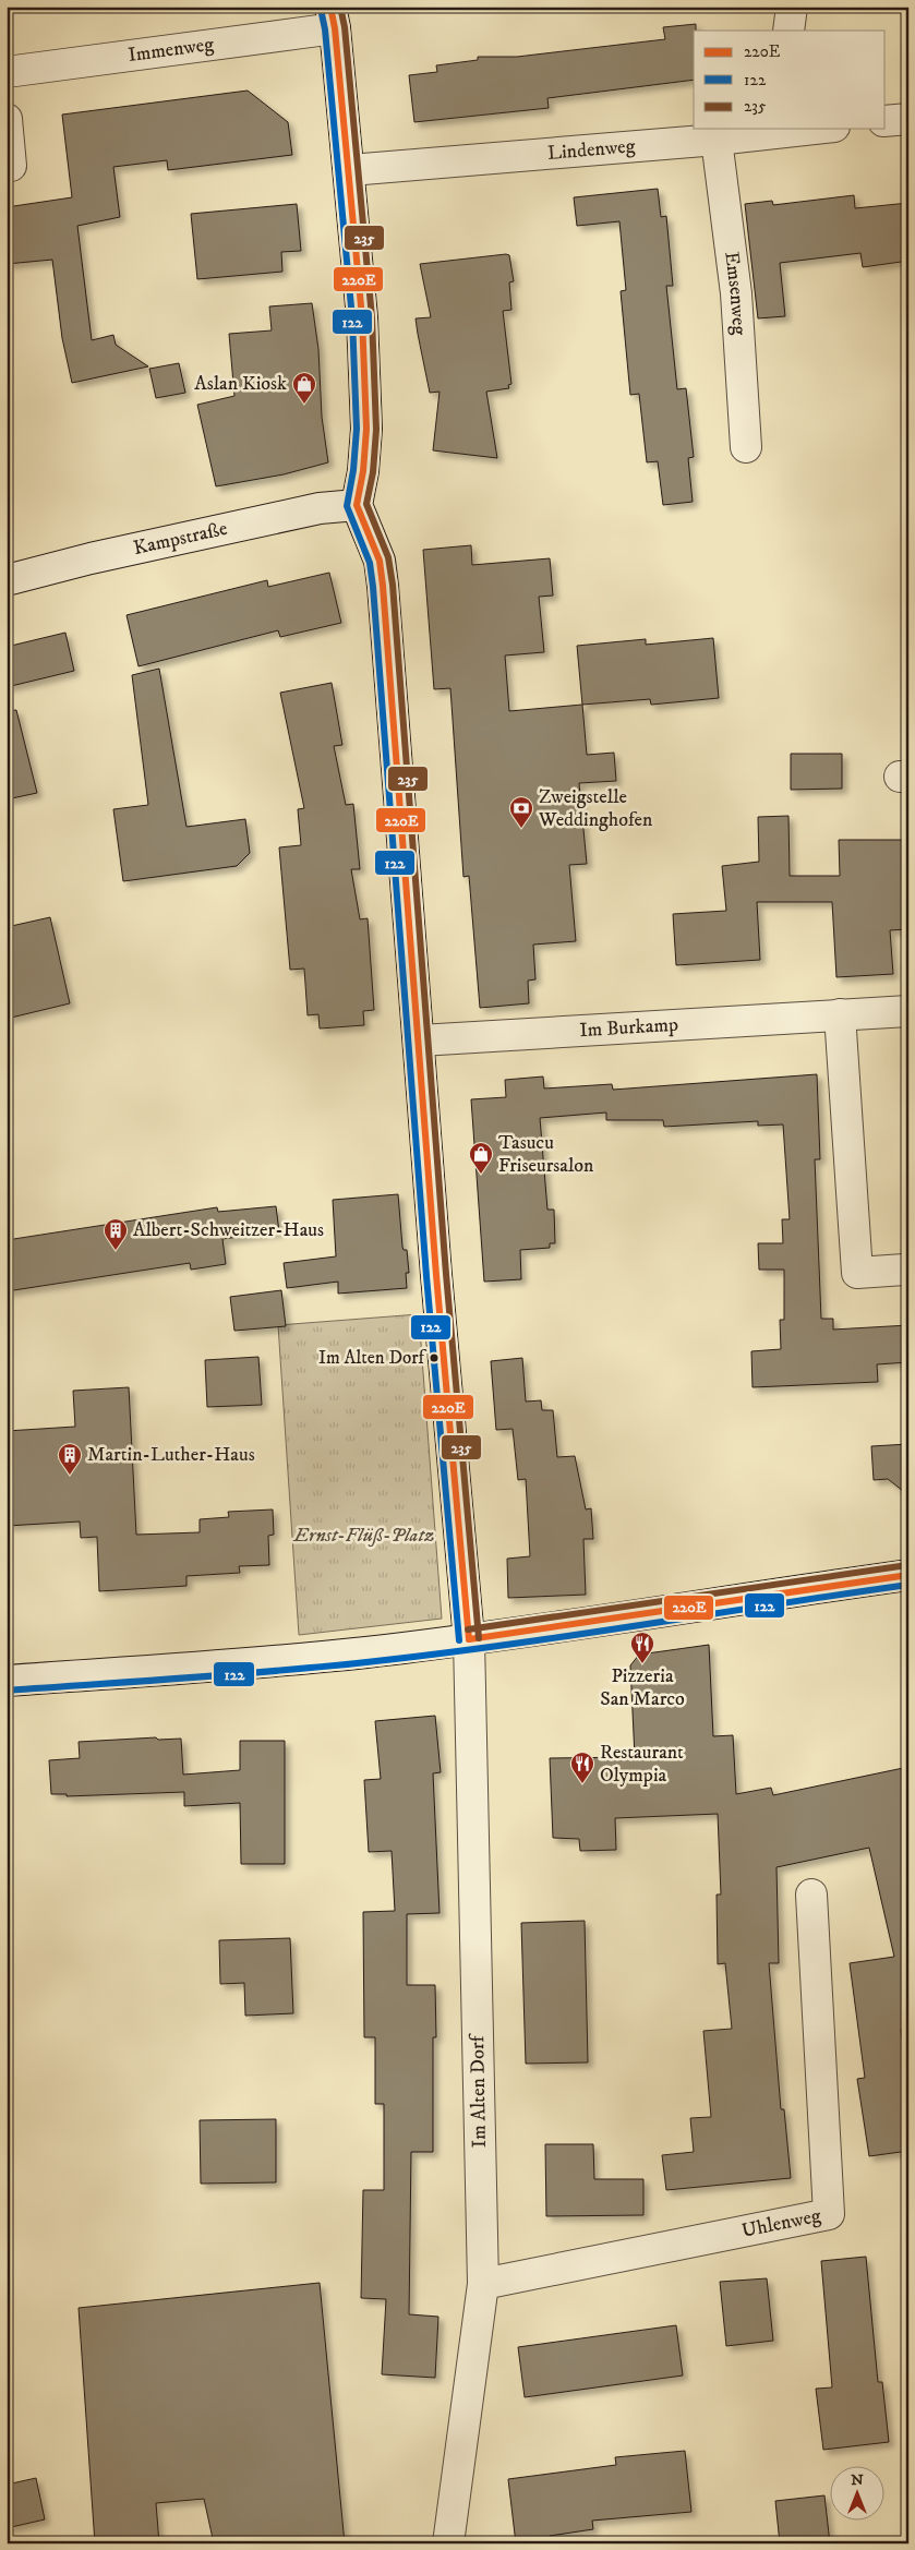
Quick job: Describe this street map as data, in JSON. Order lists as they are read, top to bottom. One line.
{"streets":{"street":["Immenweg","Lindenweg","Emsenweg","Kampstraße","Im Burkamp","Im Alten Dorf","Uhlenweg"]},"crossings":[["Lindenweg","Emsenweg"],["Kampstraße","Im Alten Dorf"],["Im Burkamp","Im Alten Dorf"],["Im Alten Dorf","Uhlenweg"]],"parks":["Ernst-Flüß-Platz"],"places":{"shop":["Aslan Kiosk","Tasucu Friseursalon"],"bank":["Zweigstelle Weddinghofen"],"building":["Albert-Schweitzer-Haus","Martin-Luther-Haus"],"other":["Im Alten Dorf"],"restaurant":["Pizzeria San Marco","Restaurant Olympia"]},"lines":["transit line 220E","transit line 235","transit line 122"],"legend":["220E","122","235"],"north":"top"}
